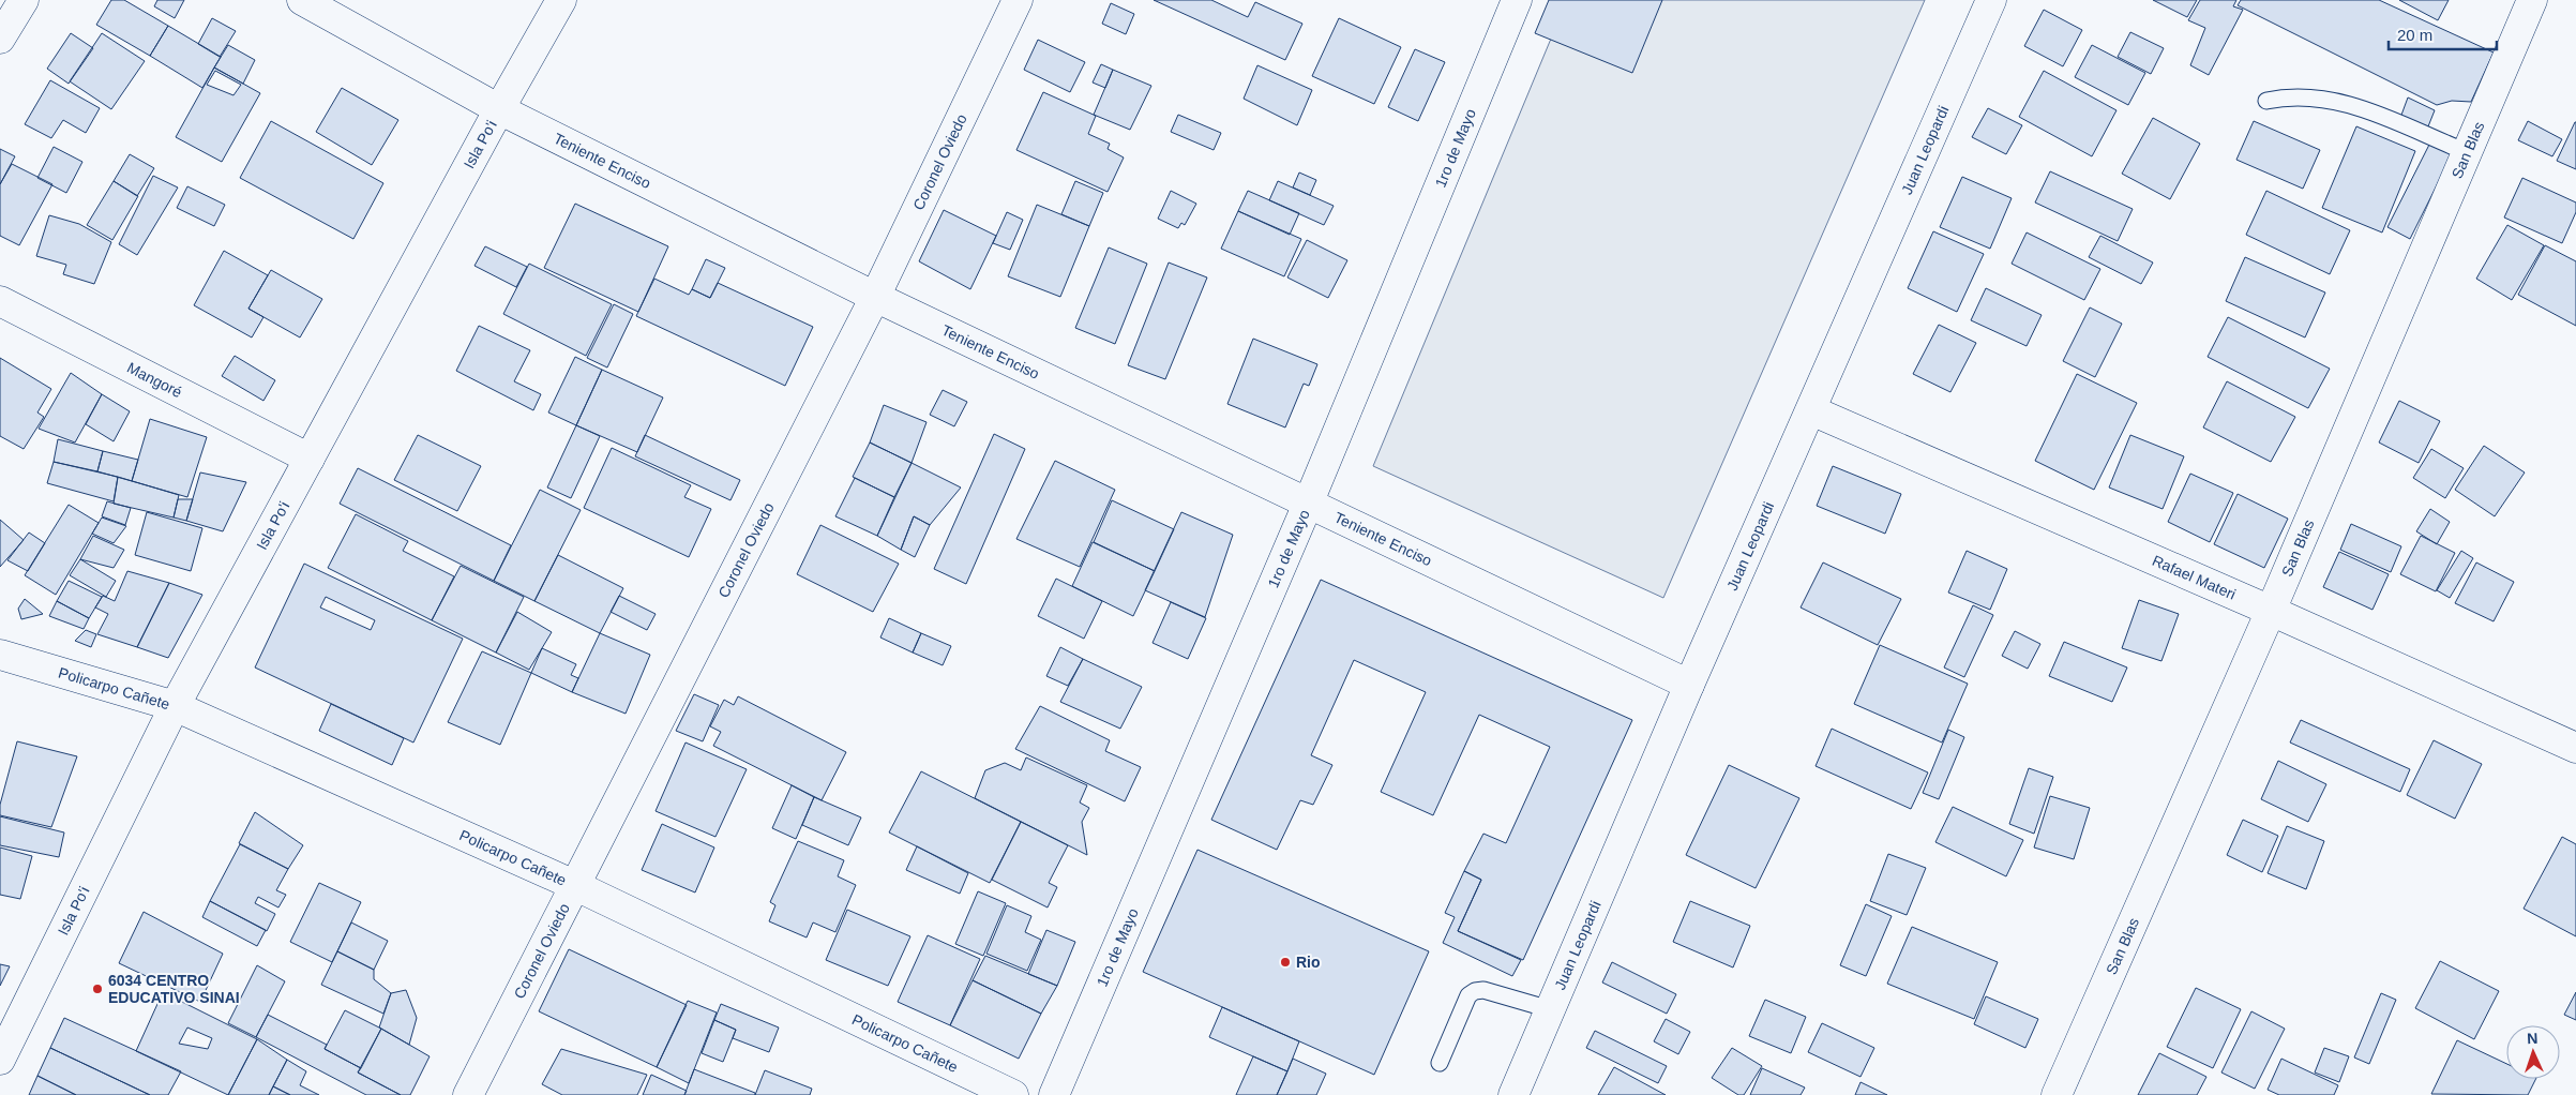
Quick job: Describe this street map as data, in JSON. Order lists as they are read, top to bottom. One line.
{"streets":{"street":["Isla Po'i","1ro de Mayo","Juan Leopardi","San Blas","Teniente Enciso","Coronel Oviedo","Mangoré","Rafael Materi","Policarpo Cañete"]},"crossings":[["Isla Po'i","Teniente Enciso"],["Isla Po'i","Mangoré"],["Isla Po'i","Policarpo Cañete"],["1ro de Mayo","Teniente Enciso"],["Juan Leopardi","Teniente Enciso"],["Juan Leopardi","Rafael Materi"],["San Blas","Rafael Materi"],["Teniente Enciso","Coronel Oviedo"],["Coronel Oviedo","Policarpo Cañete"]],"places":["Rio","6034 CENTRO EDUCATIVO SINAI"],"scale_bar":"20 m","north":"top"}
